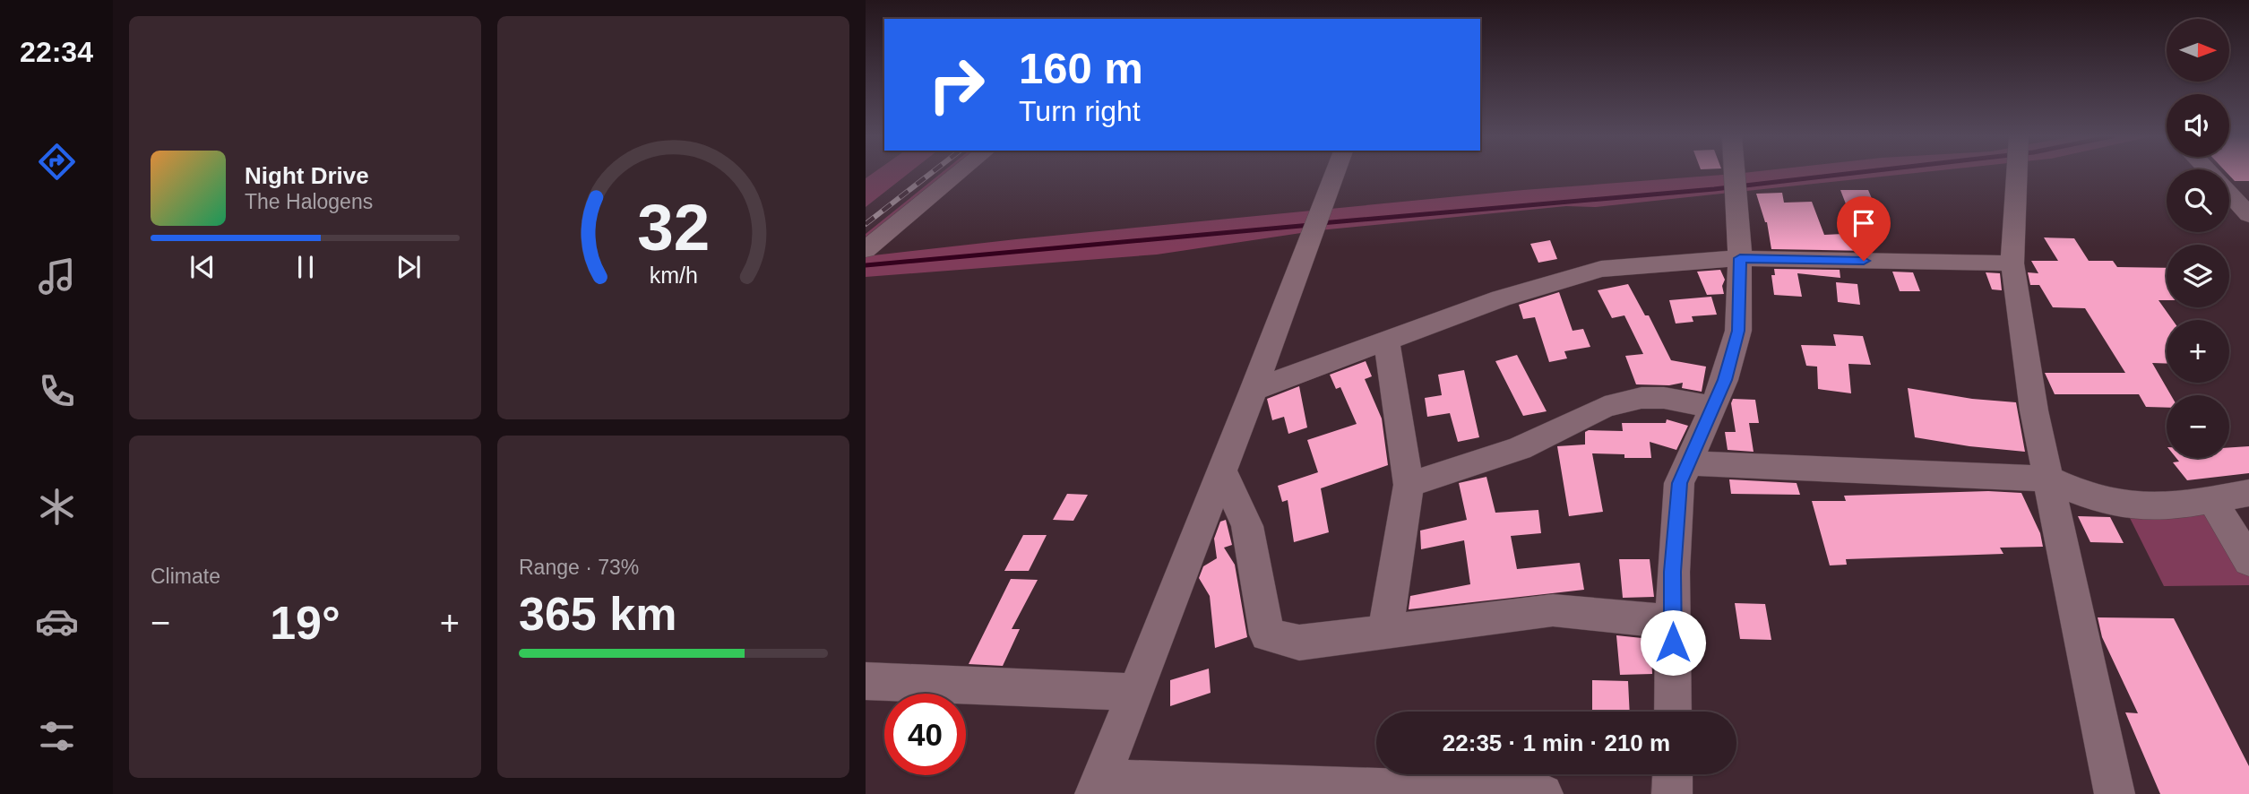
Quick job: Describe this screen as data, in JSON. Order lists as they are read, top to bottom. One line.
{"north":"right","page":{"tabs":"22:34","map_buttons":["+","−"],"turn":["160 m","Turn right"],"song":["Night Drive","The Halogens"],"tile":["Climate",["Range · 73%","365 km"]],"heat":["−","19°","+"],"limit":"40","trip":"22:35 · 1 min · 210 m","gauge":["32","km/h"]}}
